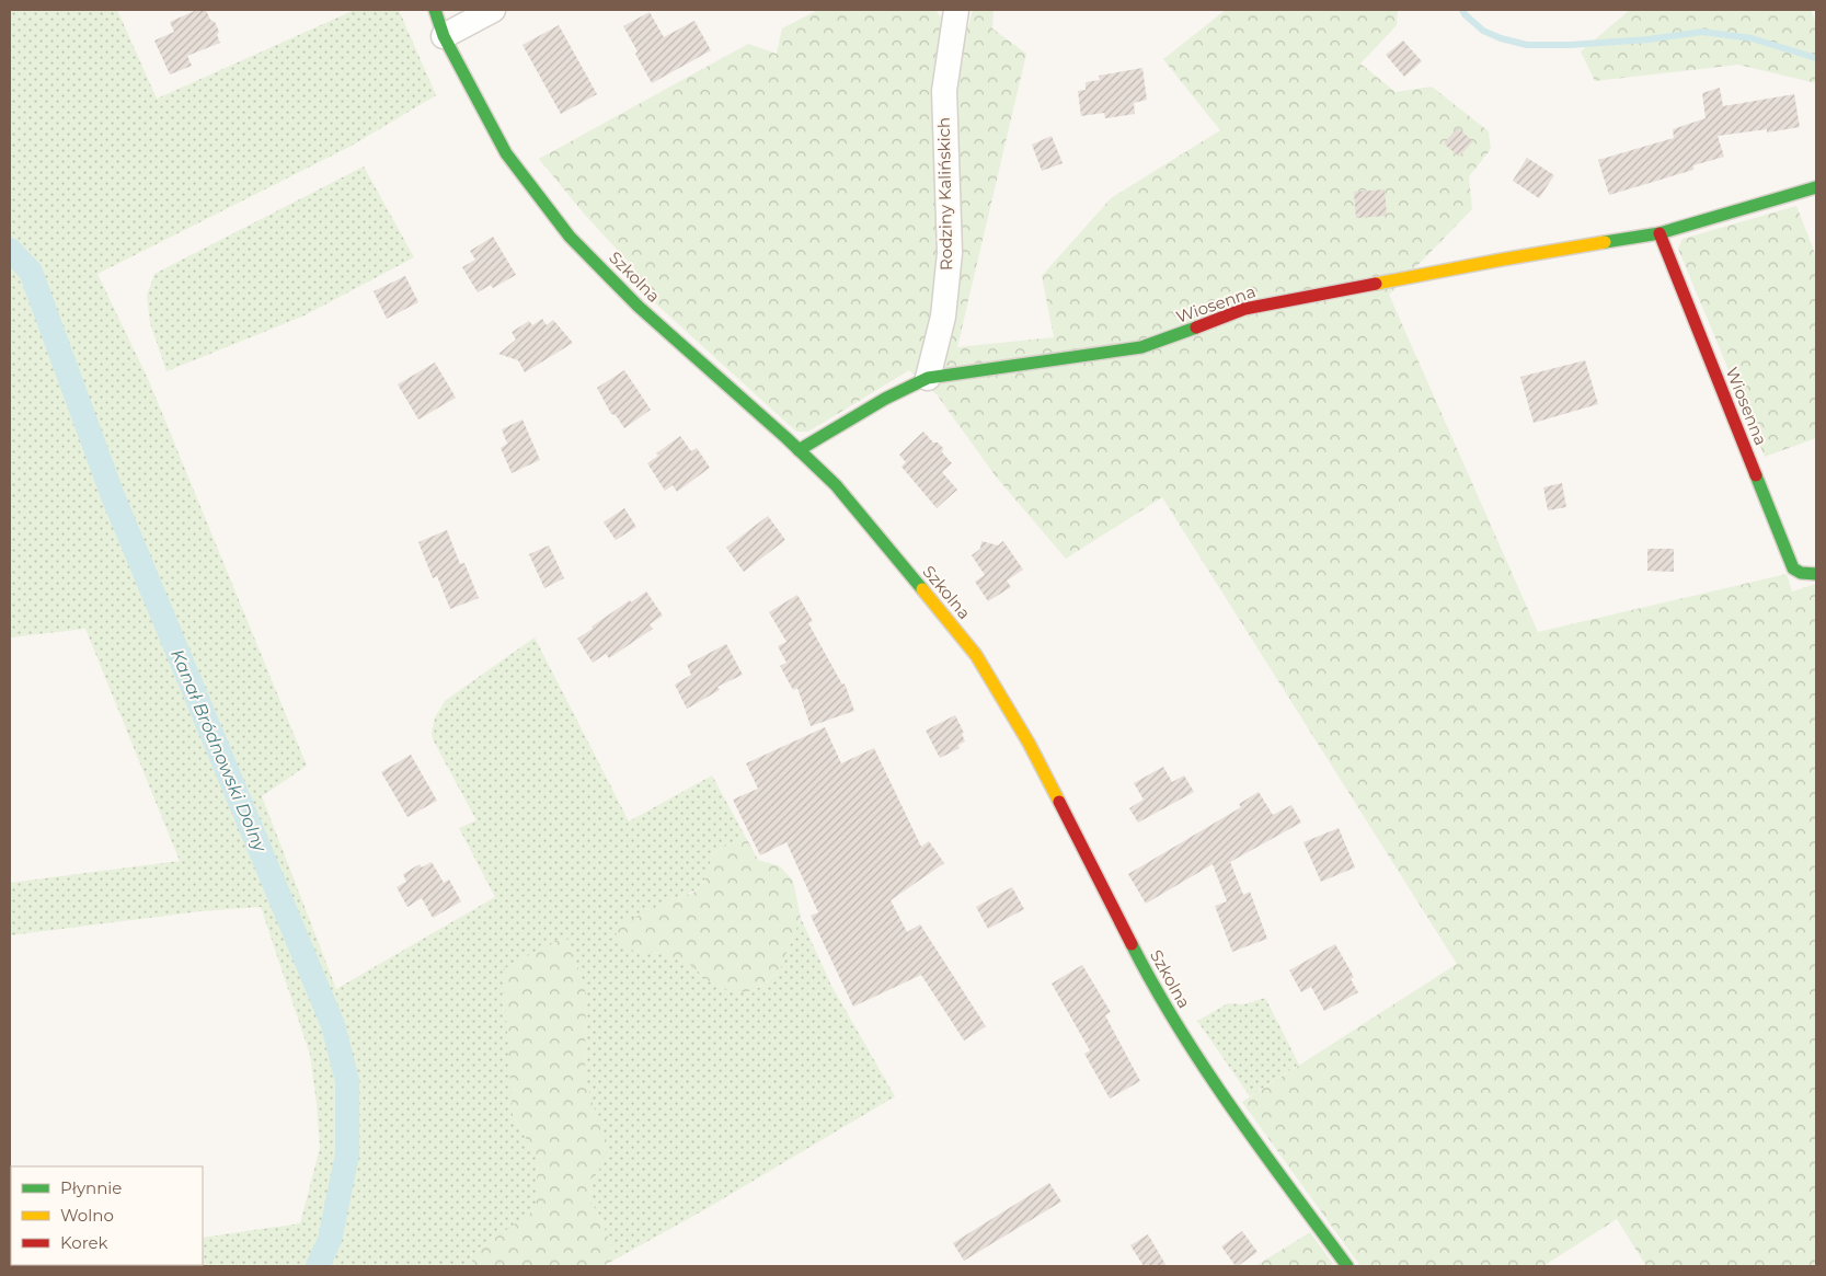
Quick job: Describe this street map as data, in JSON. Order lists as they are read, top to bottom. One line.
{"streets":{"street":["Rodziny Kalińskich","Szkolna","Wiosenna"]},"crossings":[["Rodziny Kalińskich","Wiosenna"],["Szkolna","Wiosenna"]],"water":["Kanał Bródnowski Dolny"],"legend":["Płynnie","Wolno","Korek"]}
